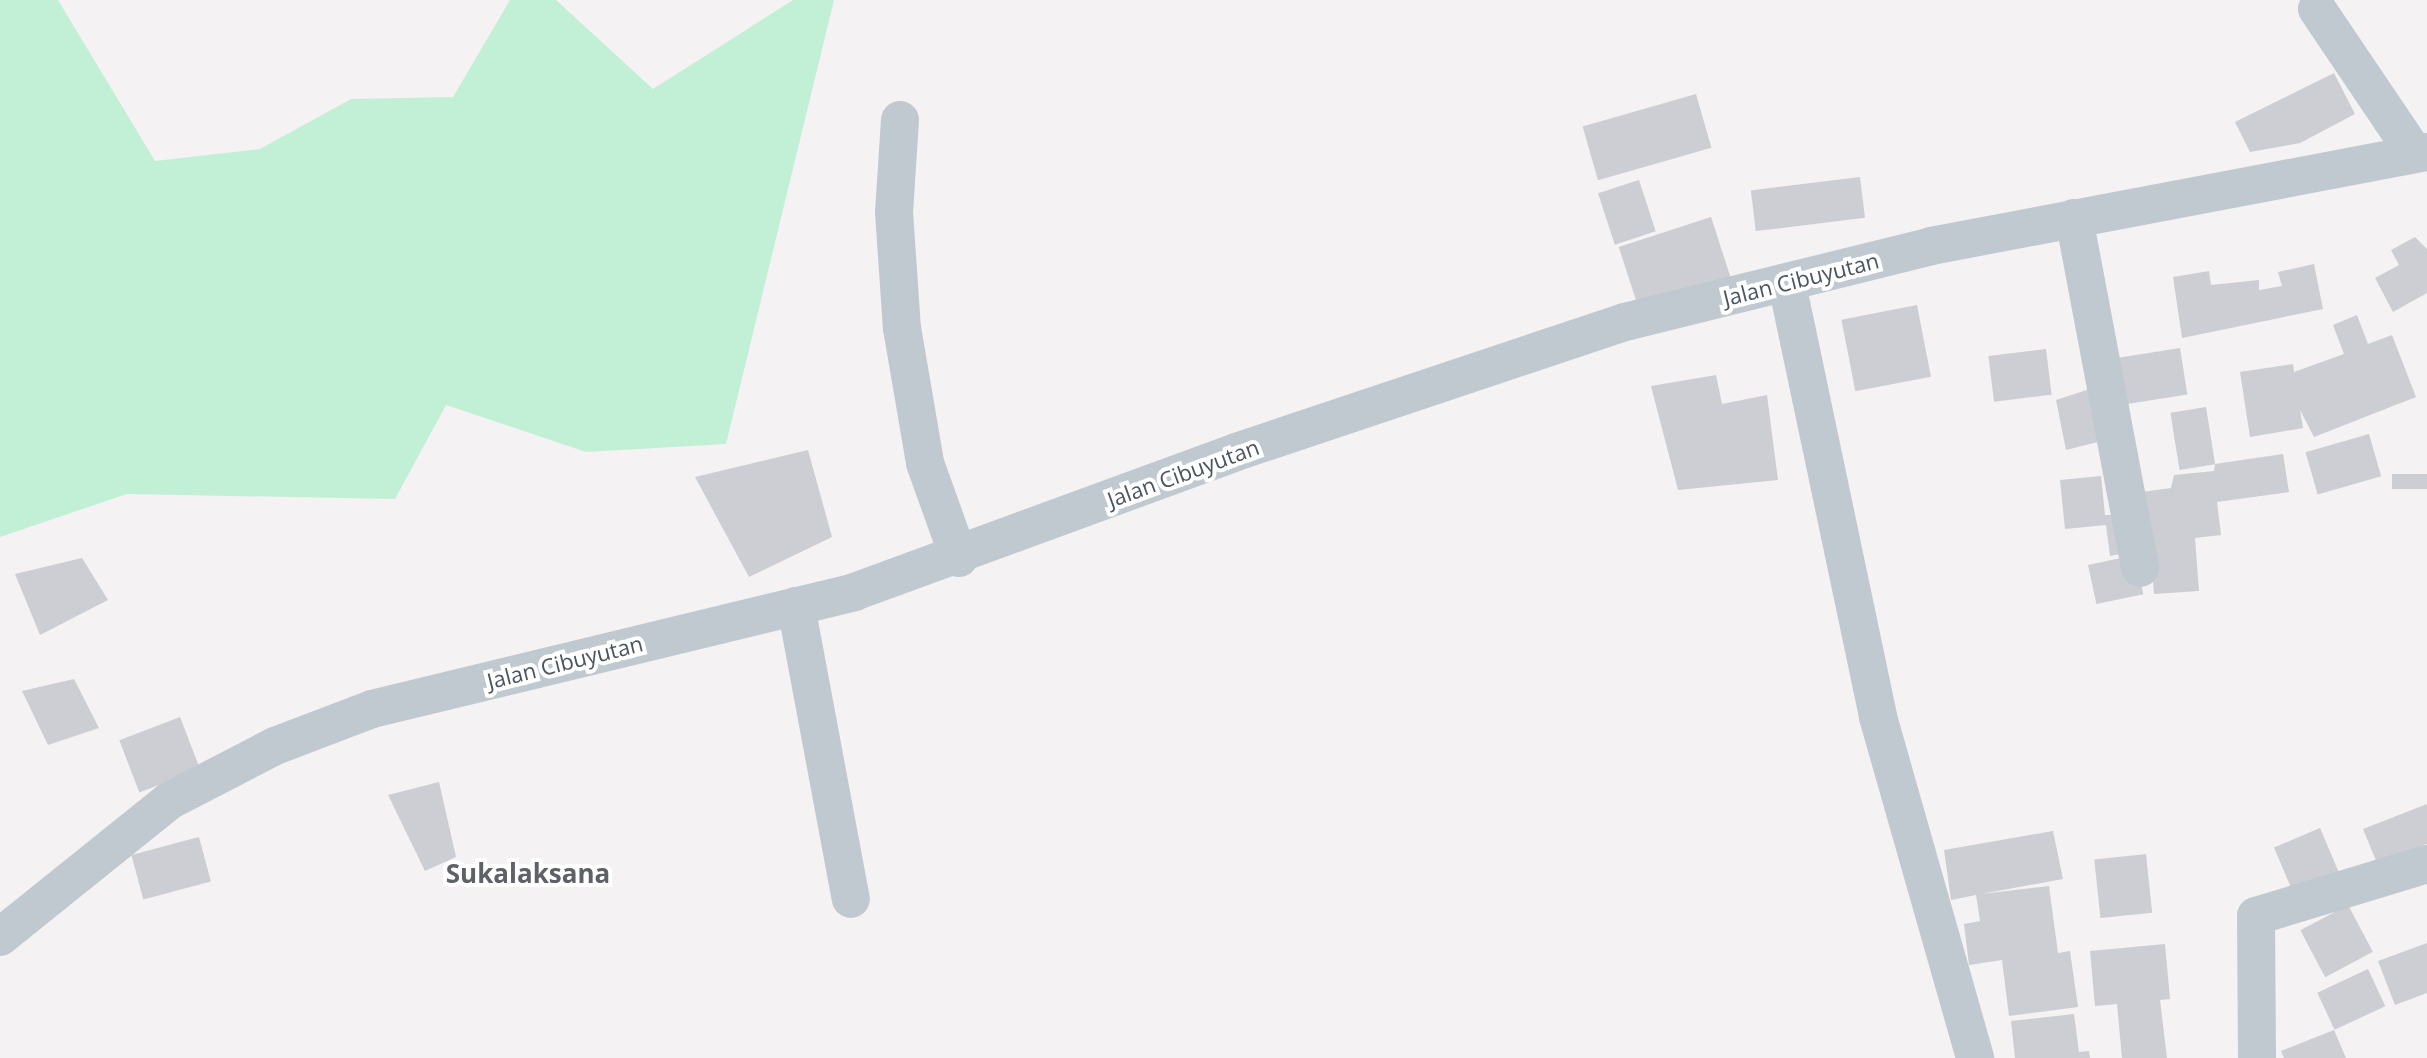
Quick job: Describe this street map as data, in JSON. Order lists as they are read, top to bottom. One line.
{"streets":{"street":["Jalan Cibuyutan"]},"districts":["Sukalaksana"]}
